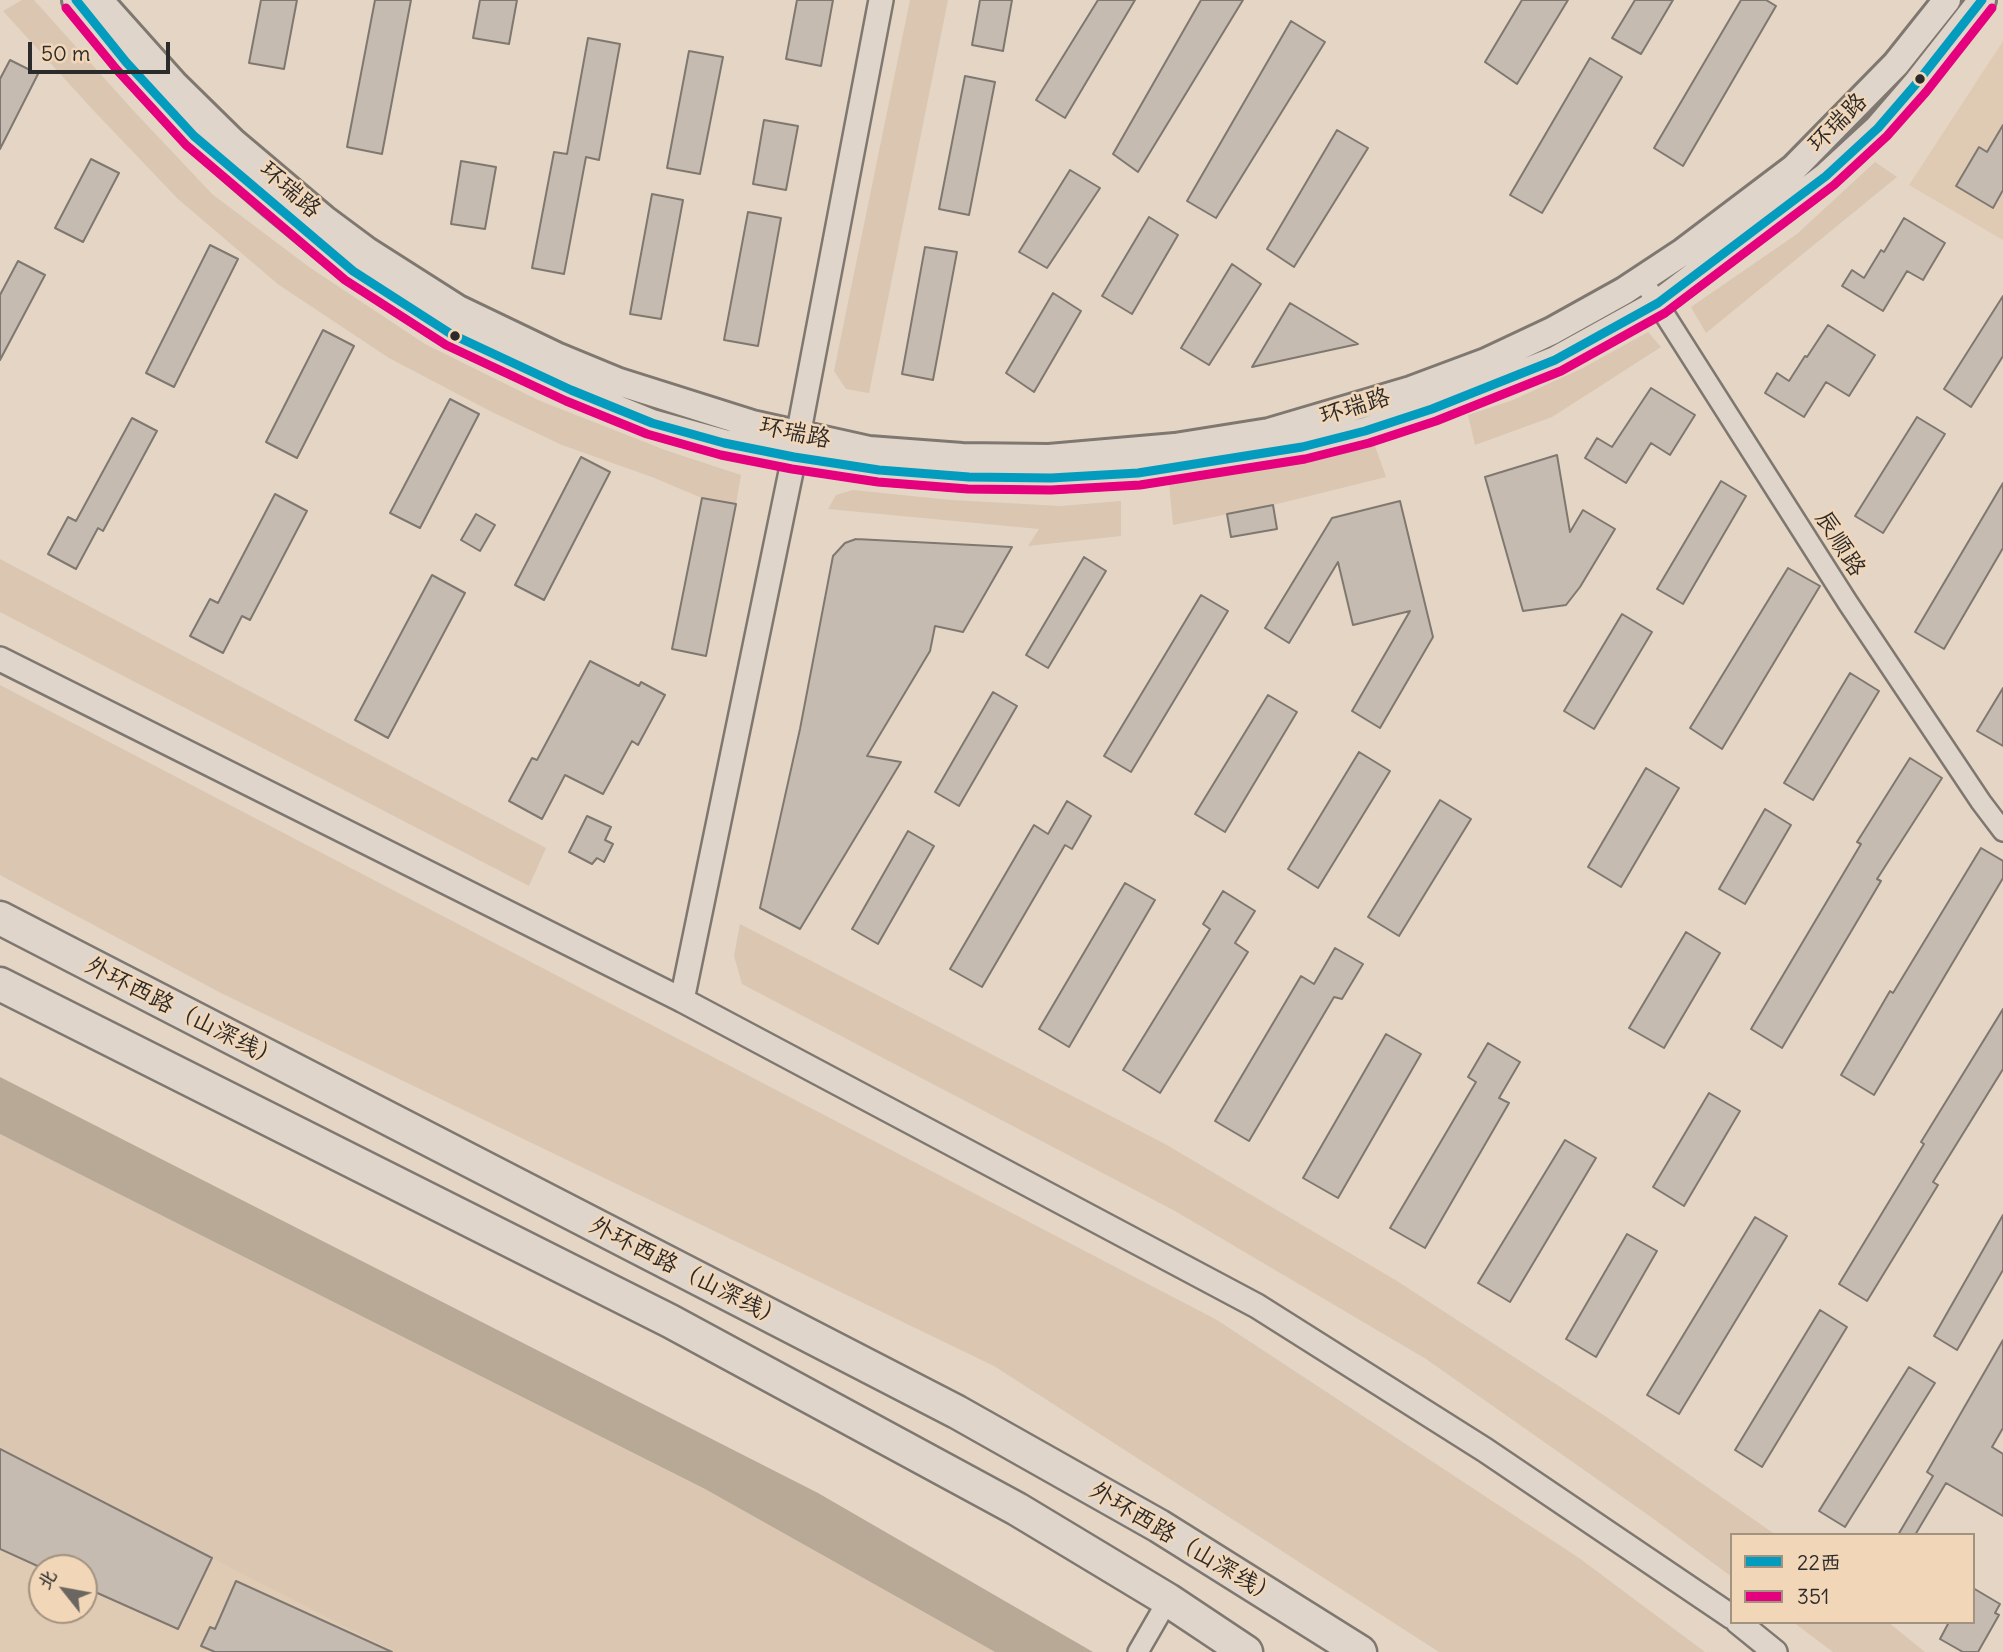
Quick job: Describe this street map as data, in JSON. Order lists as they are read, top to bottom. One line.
{"streets":{"highway":["外环西路（山深线）"],"main road":["环瑞路"],"street":["辰顺路"]},"crossings":[["环瑞路","辰顺路"]],"lines":["transit line 22西","transit line 351"],"legend":["22西","351"],"scale_bar":"50 m","north":"top left"}
